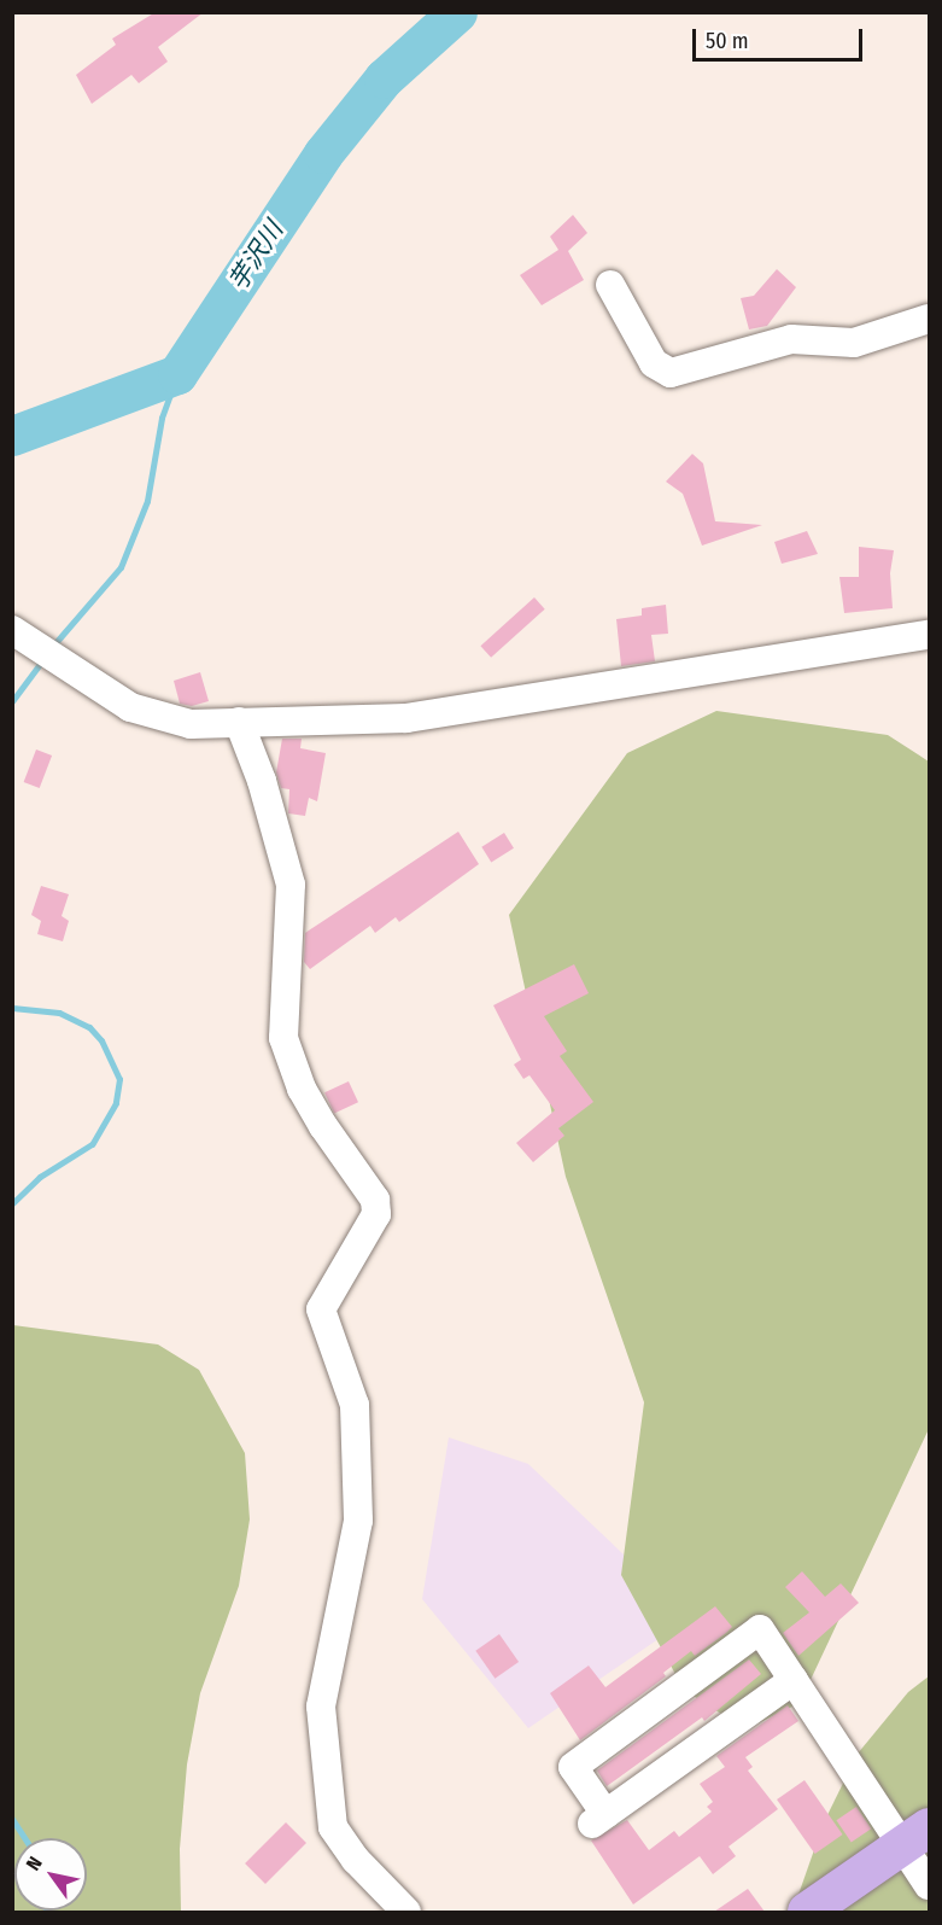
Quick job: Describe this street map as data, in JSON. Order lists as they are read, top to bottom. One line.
{"water":["芋沢川"],"scale_bar":"50 m","north":"top left"}
